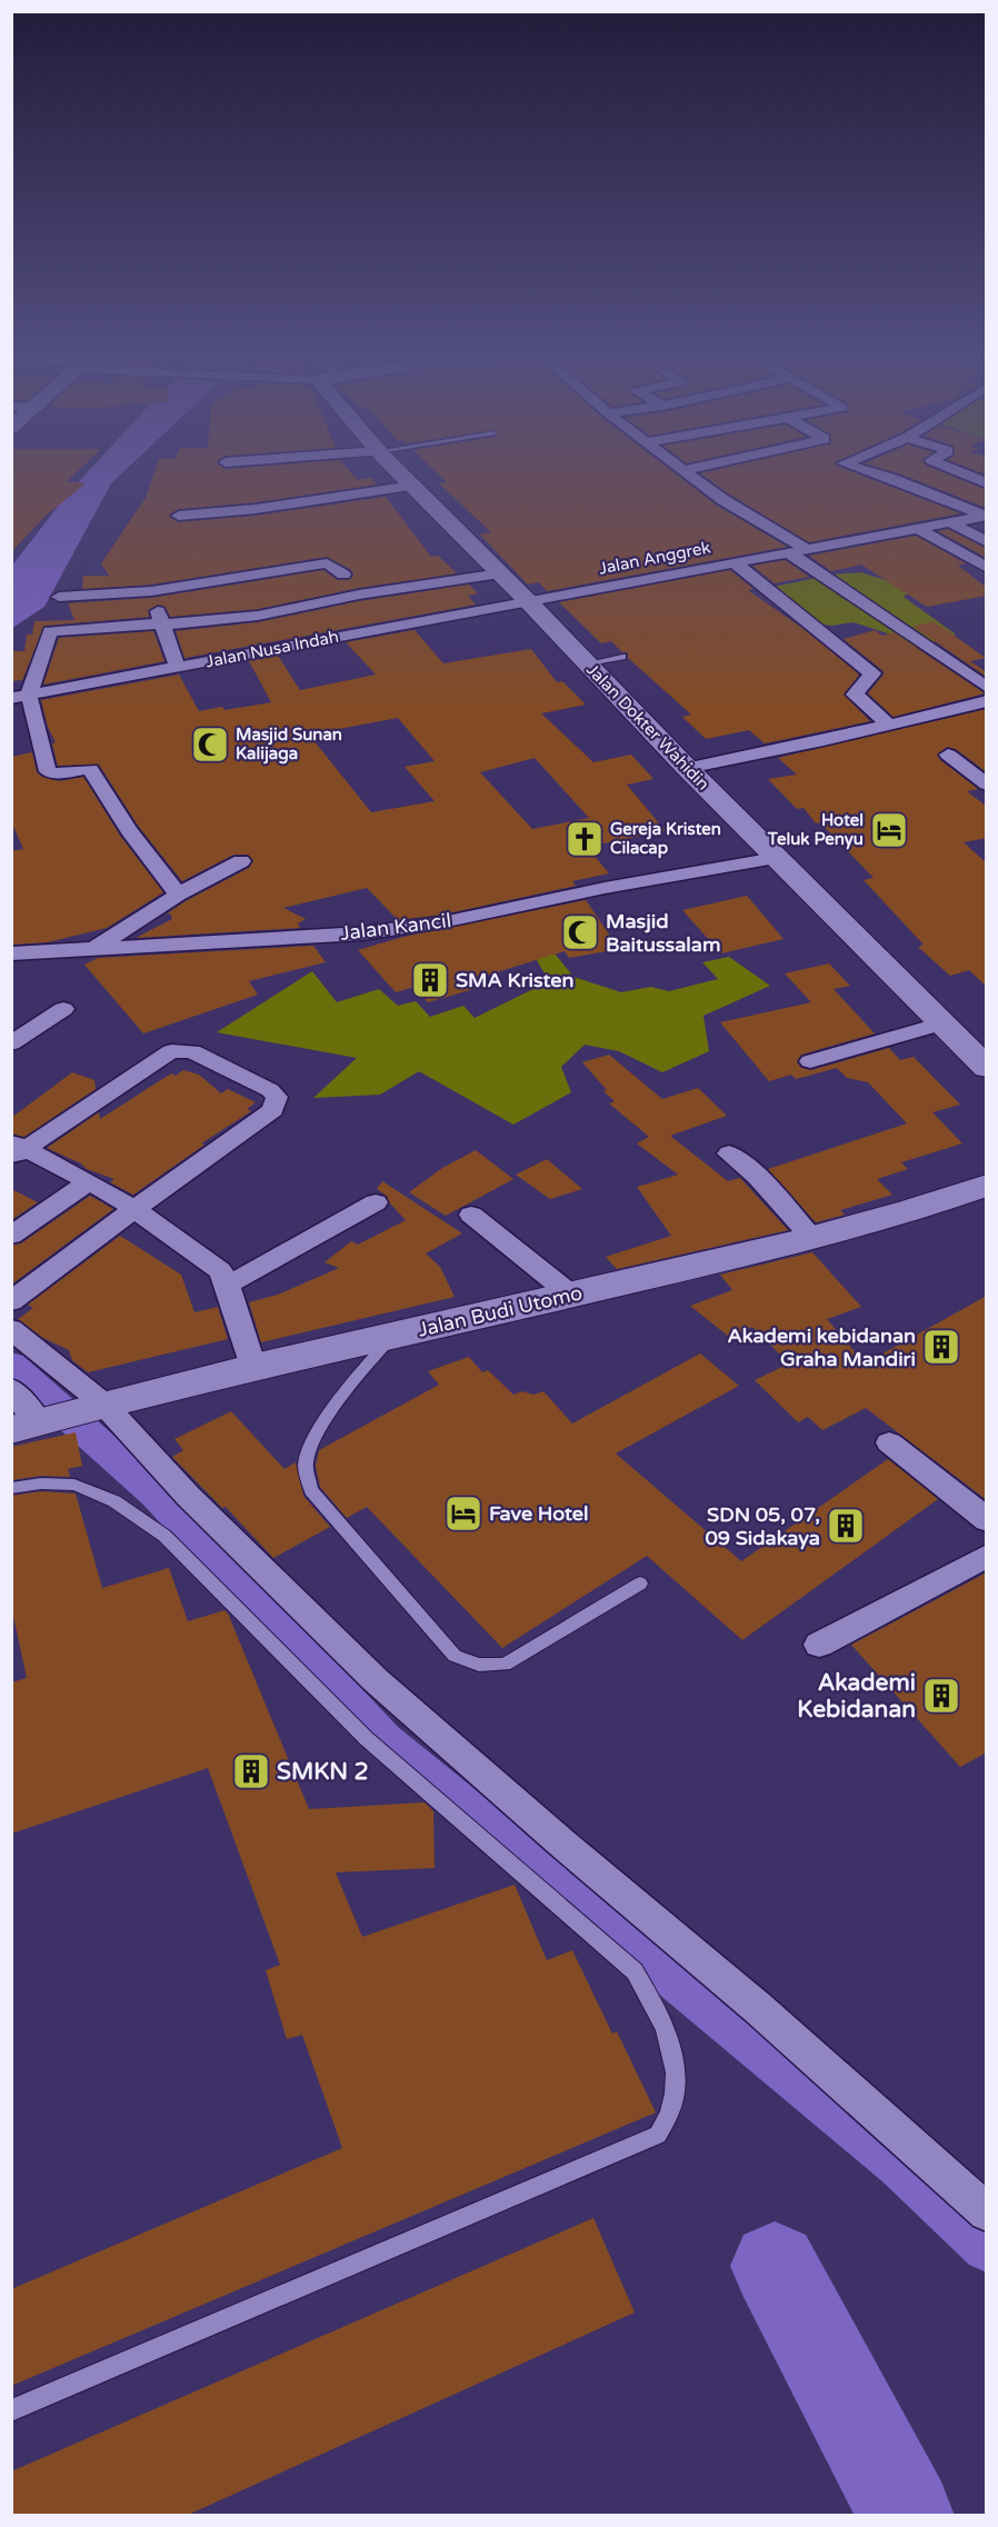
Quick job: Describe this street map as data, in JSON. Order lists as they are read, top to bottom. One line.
{"streets":{"street":["Jalan Anggrek","Jalan Nusa Indah","Jalan Dokter Wahidin","Jalan Kancil","Jalan Budi Utomo"]},"crossings":[["Jalan Anggrek","Jalan Nusa Indah"],["Jalan Anggrek","Jalan Dokter Wahidin"],["Jalan Nusa Indah","Jalan Dokter Wahidin"],["Jalan Dokter Wahidin","Jalan Kancil"]],"places":{"mosque":["Masjid Sunan Kalijaga","Masjid Baitussalam"],"hotel":["Hotel Teluk Penyu","Fave Hotel"],"church":["Gereja Kristen Cilacap"],"building":["SMA Kristen","Akademi kebidanan Graha Mandiri","SDN 05, 07, 09 Sidakaya","Akademi Kebidanan","SMKN 2"]}}
